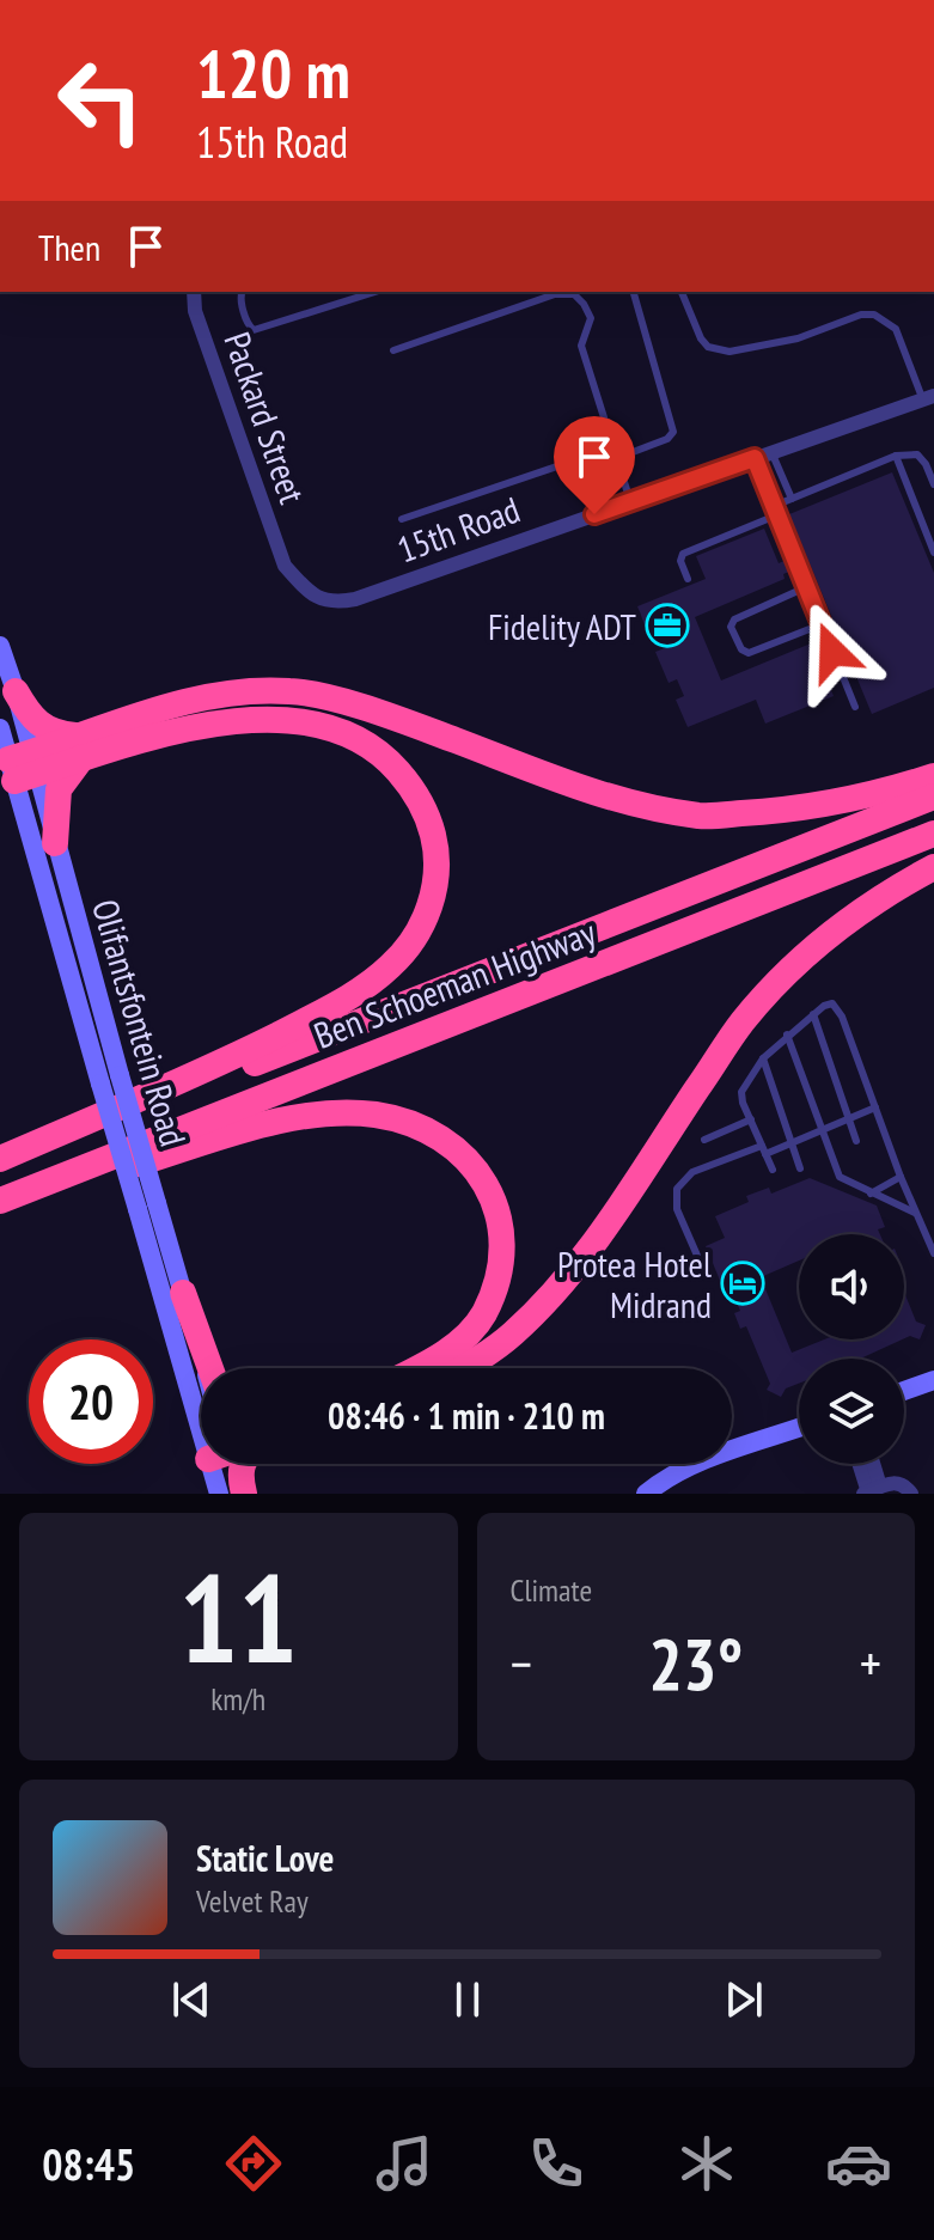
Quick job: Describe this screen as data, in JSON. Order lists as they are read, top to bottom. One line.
{"streets":{"highway":["Ben Schoeman Highway"],"main road":["Olifantsfontein Road"],"street":["Packard Street","15th Road"]},"crossings":[["Packard Street","15th Road"]],"places":{"office":["Fidelity ADT"],"hotel":["Protea Hotel Midrand"]},"page":{"turn":["120 m","15th Road"],"then":"Then","limit":"20","trip":"08:46 · 1 min · 210 m","tile":[["11","km/h"],"Climate"],"heat":["−","23°","+"],"song":["Static Love","Velvet Ray"],"tabs":"08:45"}}
